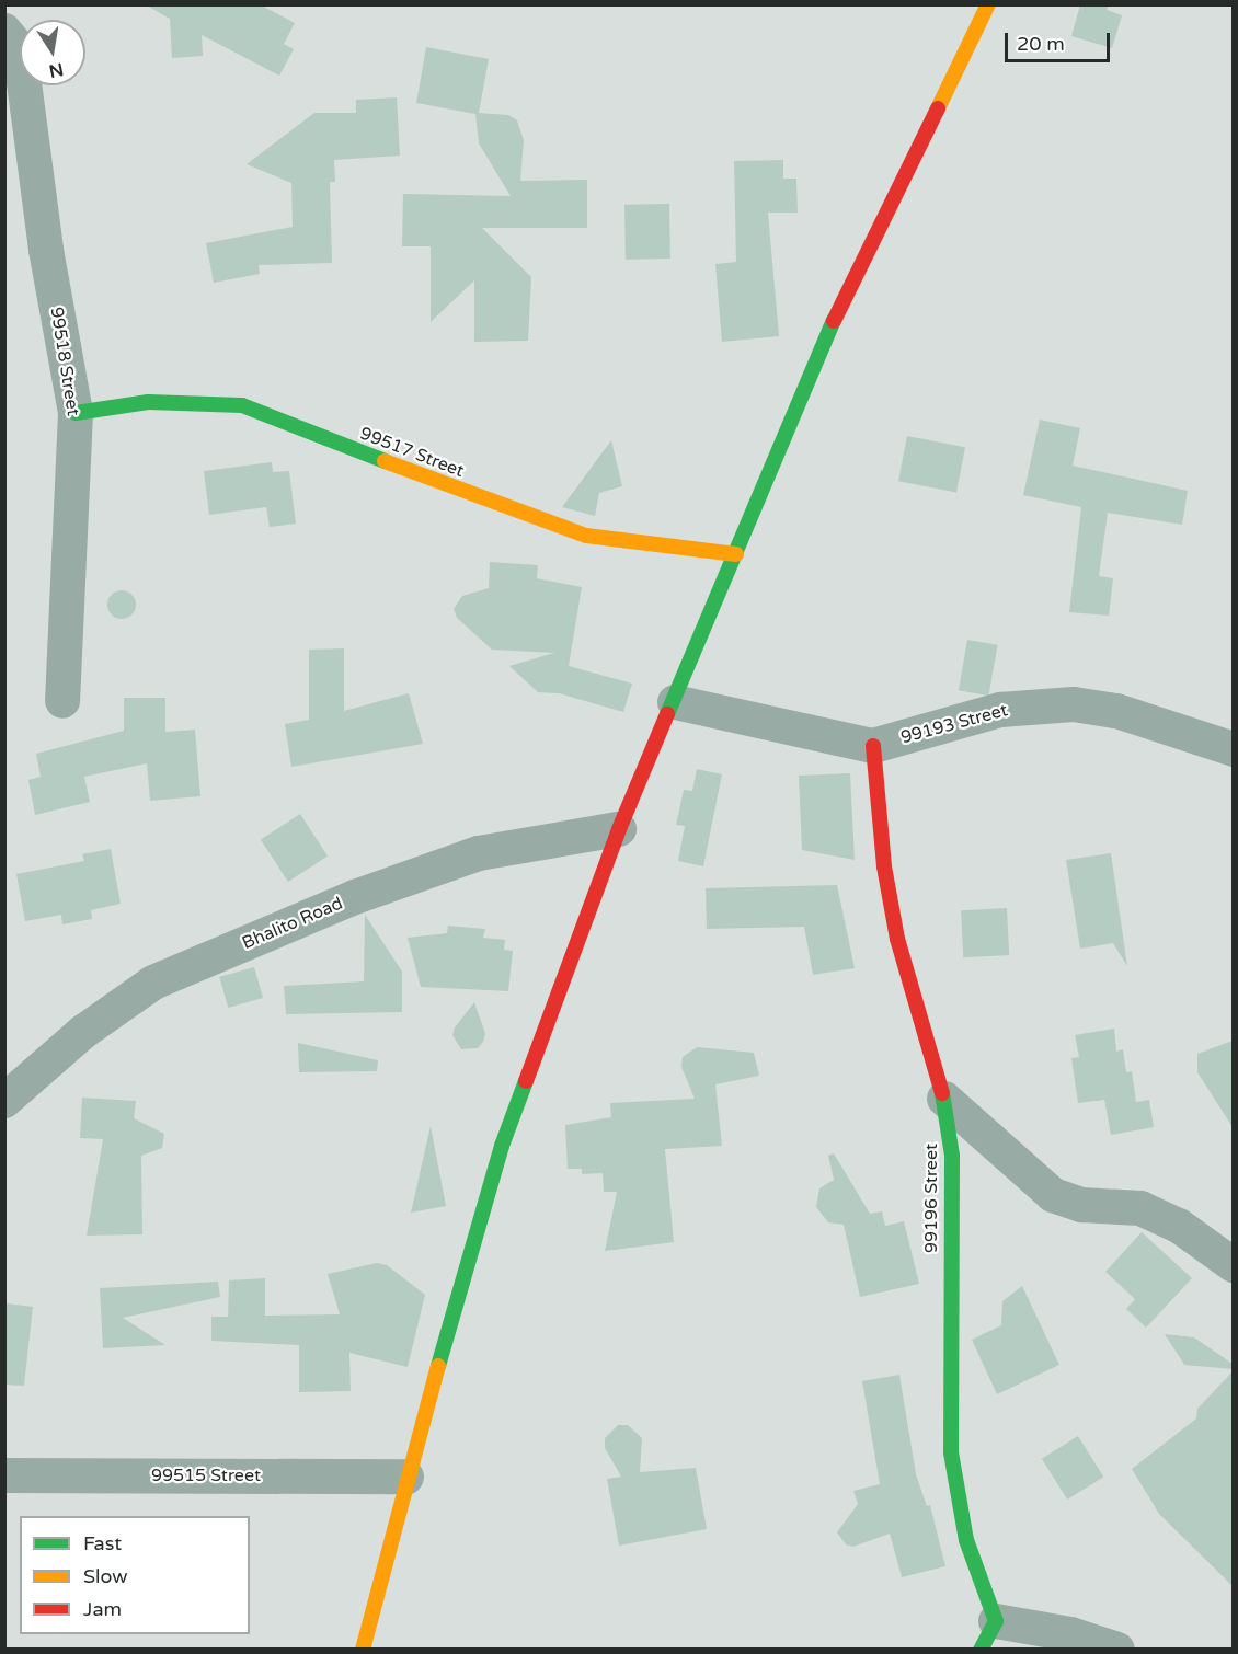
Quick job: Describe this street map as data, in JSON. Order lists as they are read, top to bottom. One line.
{"streets":{"street":["99518 Street","99517 Street","99193 Street","Bhalito Road","99196 Street","99515 Street"]},"crossings":[["99518 Street","99517 Street"],["99193 Street","99196 Street"]],"legend":["Fast","Slow","Jam"],"scale_bar":"20 m","north":"bottom"}
